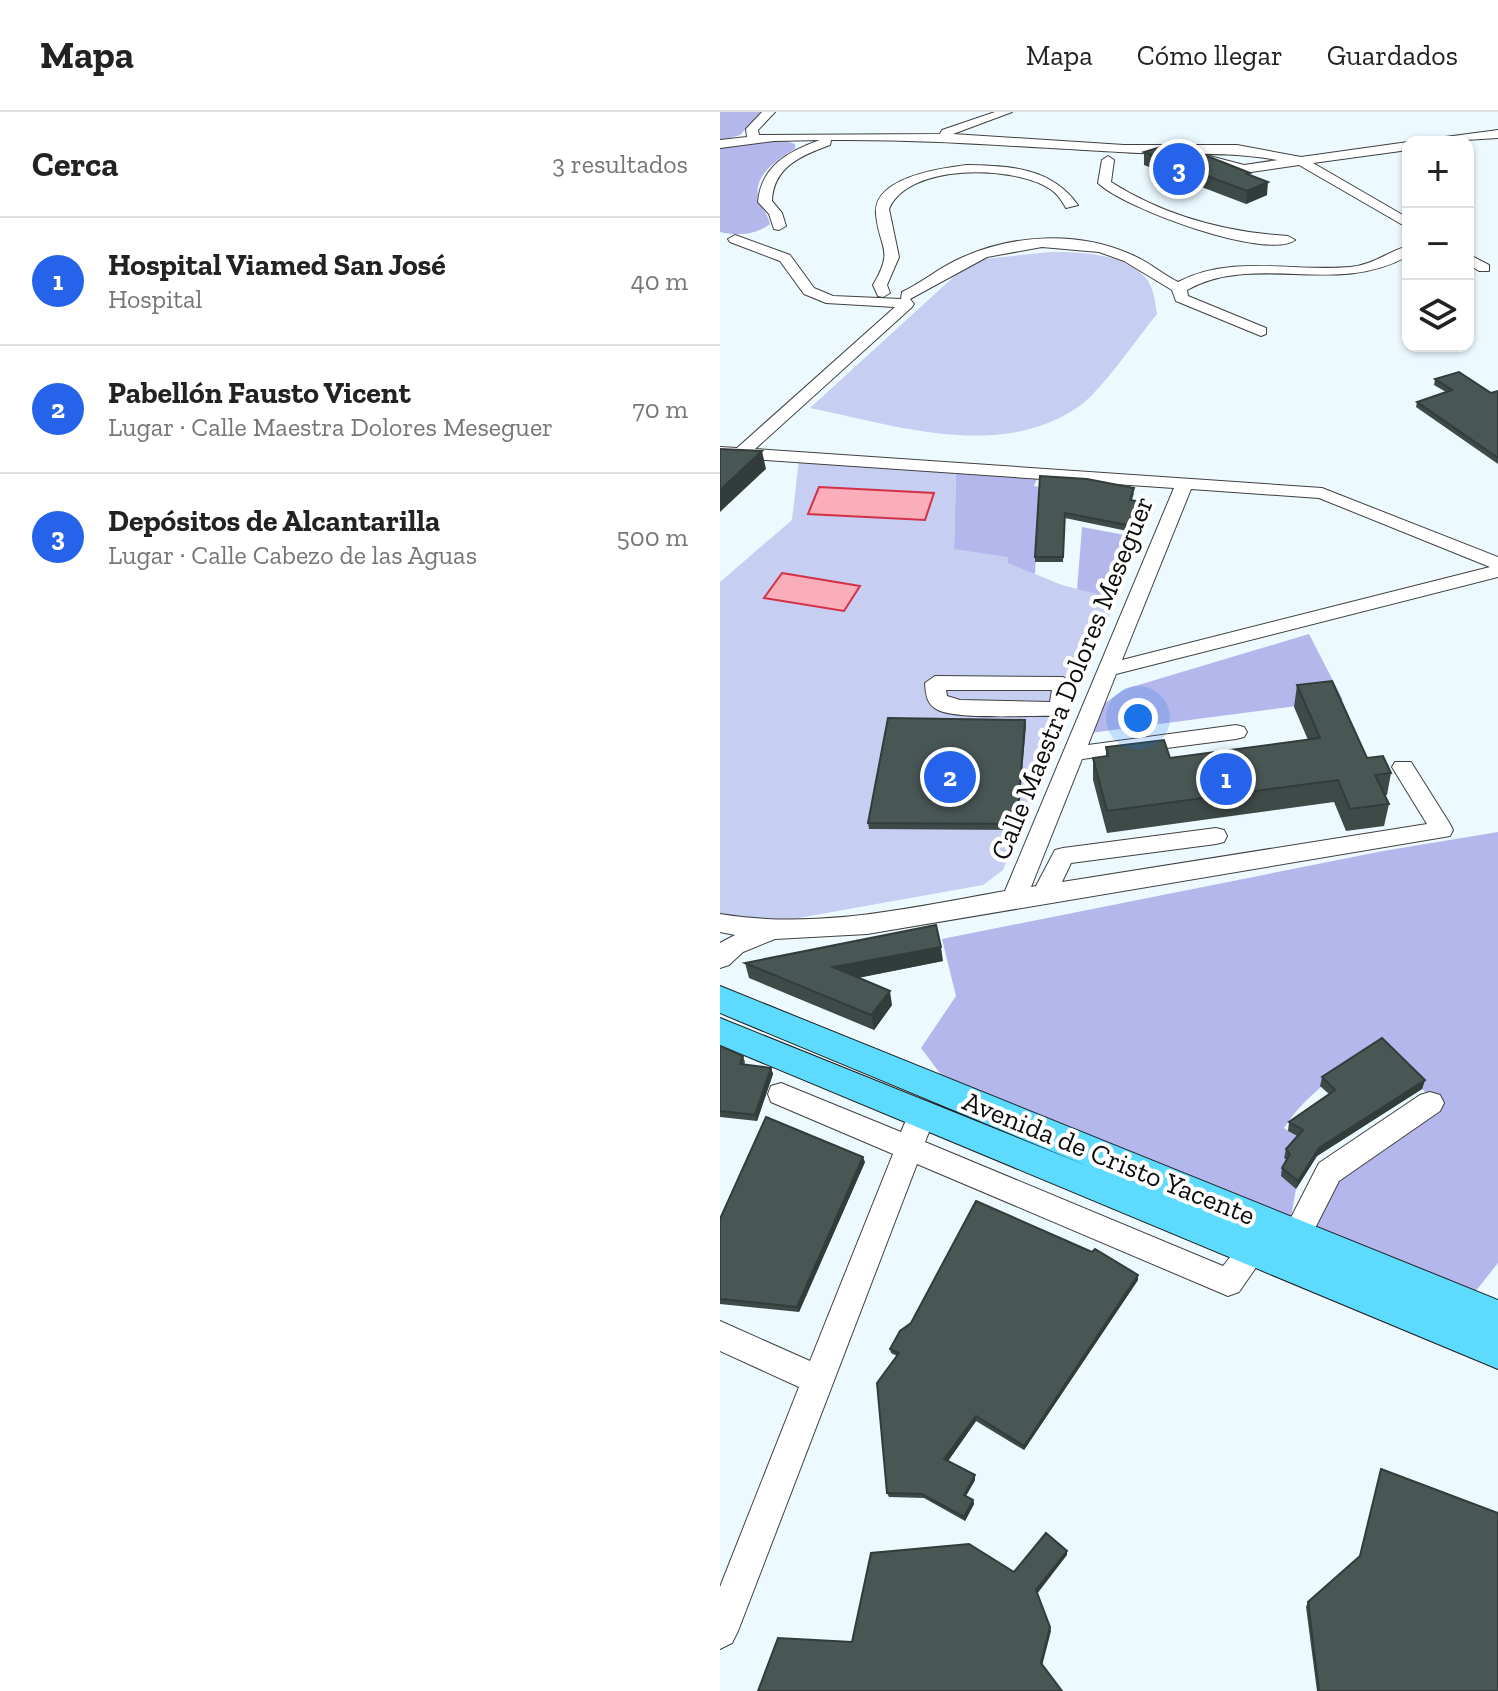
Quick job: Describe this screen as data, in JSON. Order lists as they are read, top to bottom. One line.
{"streets":{"main road":["Avenida de Cristo Yacente"],"street":["Calle Maestra Dolores Meseguer"]},"page":{"header":"Mapa","nav":["Mapa","Cómo llegar","Guardados"],"heading":["Cerca","3 resultados"],"map_buttons":["+","−"],"pins":["3","2","1"],"list":[{"mark":"1","name":"Hospital Viamed San José","note":"Hospital","value":"40 m"},{"mark":"2","name":"Pabellón Fausto Vicent","note":"Lugar · Calle Maestra Dolores Meseguer","value":"70 m"},{"mark":"3","name":"Depósitos de Alcantarilla","note":"Lugar · Calle Cabezo de las Aguas","value":"500 m"}]}}
